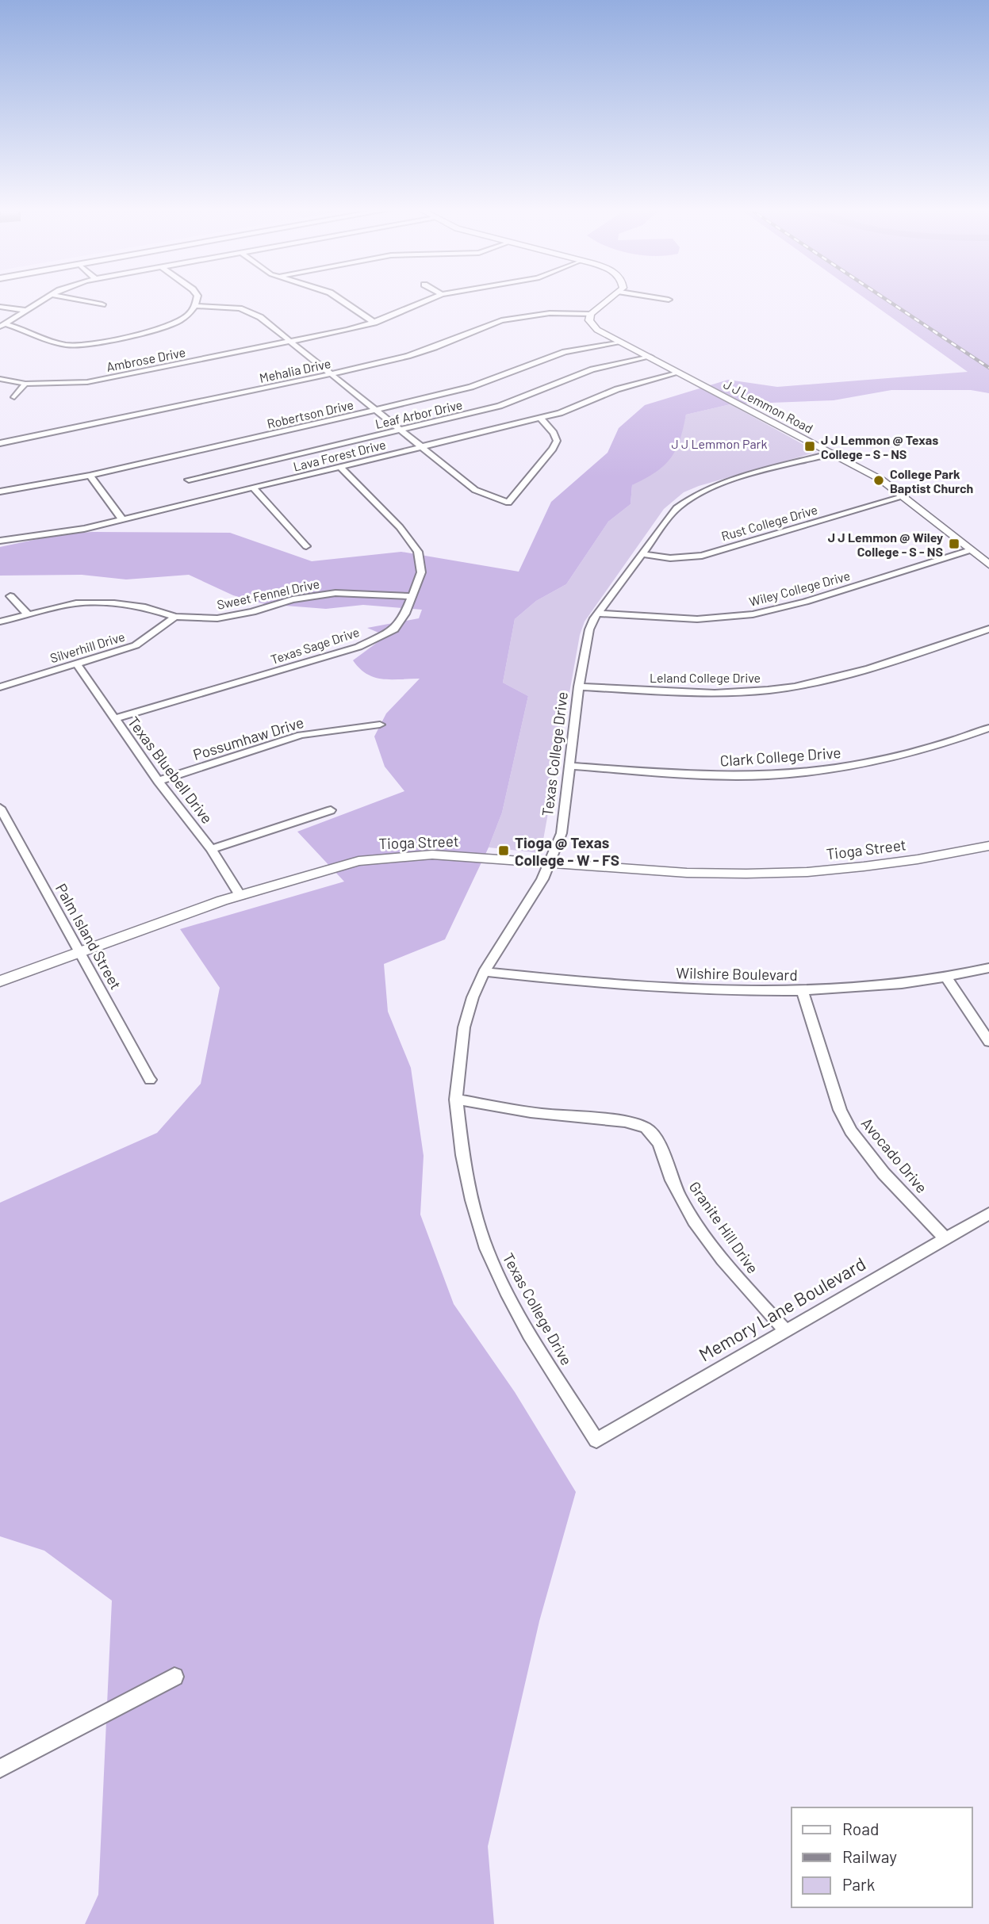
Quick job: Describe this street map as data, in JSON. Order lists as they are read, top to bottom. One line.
{"streets":{"street":["Ambrose Drive","Mehalia Drive","J J Lemmon Road","Robertson Drive","Leaf Arbor Drive","Lava Forest Drive","Rust College Drive","Wiley College Drive","Sweet Fennel Drive","Texas Sage Drive","Silverhill Drive","Leland College Drive","Possumhaw Drive","Texas College Drive","Clark College Drive","Texas Bluebell Drive","Tioga Street","Palm Island Street","Wilshire Boulevard","Avocado Drive","Granite Hill Drive","Memory Lane Boulevard"]},"crossings":[["Mehalia Drive","J J Lemmon Road"],["J J Lemmon Road","Robertson Drive"],["J J Lemmon Road","Leaf Arbor Drive"],["J J Lemmon Road","Lava Forest Drive"],["J J Lemmon Road","Rust College Drive"],["J J Lemmon Road","Wiley College Drive"],["J J Lemmon Road","Texas College Drive"],["Lava Forest Drive","Texas Sage Drive"],["Rust College Drive","Texas College Drive"],["Wiley College Drive","Texas College Drive"],["Sweet Fennel Drive","Texas Sage Drive"],["Sweet Fennel Drive","Silverhill Drive"],["Texas Sage Drive","Texas Bluebell Drive"],["Silverhill Drive","Texas Bluebell Drive"],["Leland College Drive","Texas College Drive"],["Possumhaw Drive","Texas Bluebell Drive"],["Texas College Drive","Clark College Drive"],["Texas College Drive","Tioga Street"],["Texas College Drive","Wilshire Boulevard"],["Texas College Drive","Granite Hill Drive"],["Texas College Drive","Memory Lane Boulevard"],["Texas Bluebell Drive","Tioga Street"],["Tioga Street","Palm Island Street"],["Wilshire Boulevard","Avocado Drive"],["Avocado Drive","Memory Lane Boulevard"],["Granite Hill Drive","Memory Lane Boulevard"]],"parks":["J J Lemmon Park"],"places":{"transit":["J J Lemmon @ Texas College - S - NS","J J Lemmon @ Wiley College - S - NS","Tioga @ Texas College - W - FS"],"other":["College Park Baptist Church"]},"legend":["Road","Railway","Park"]}
